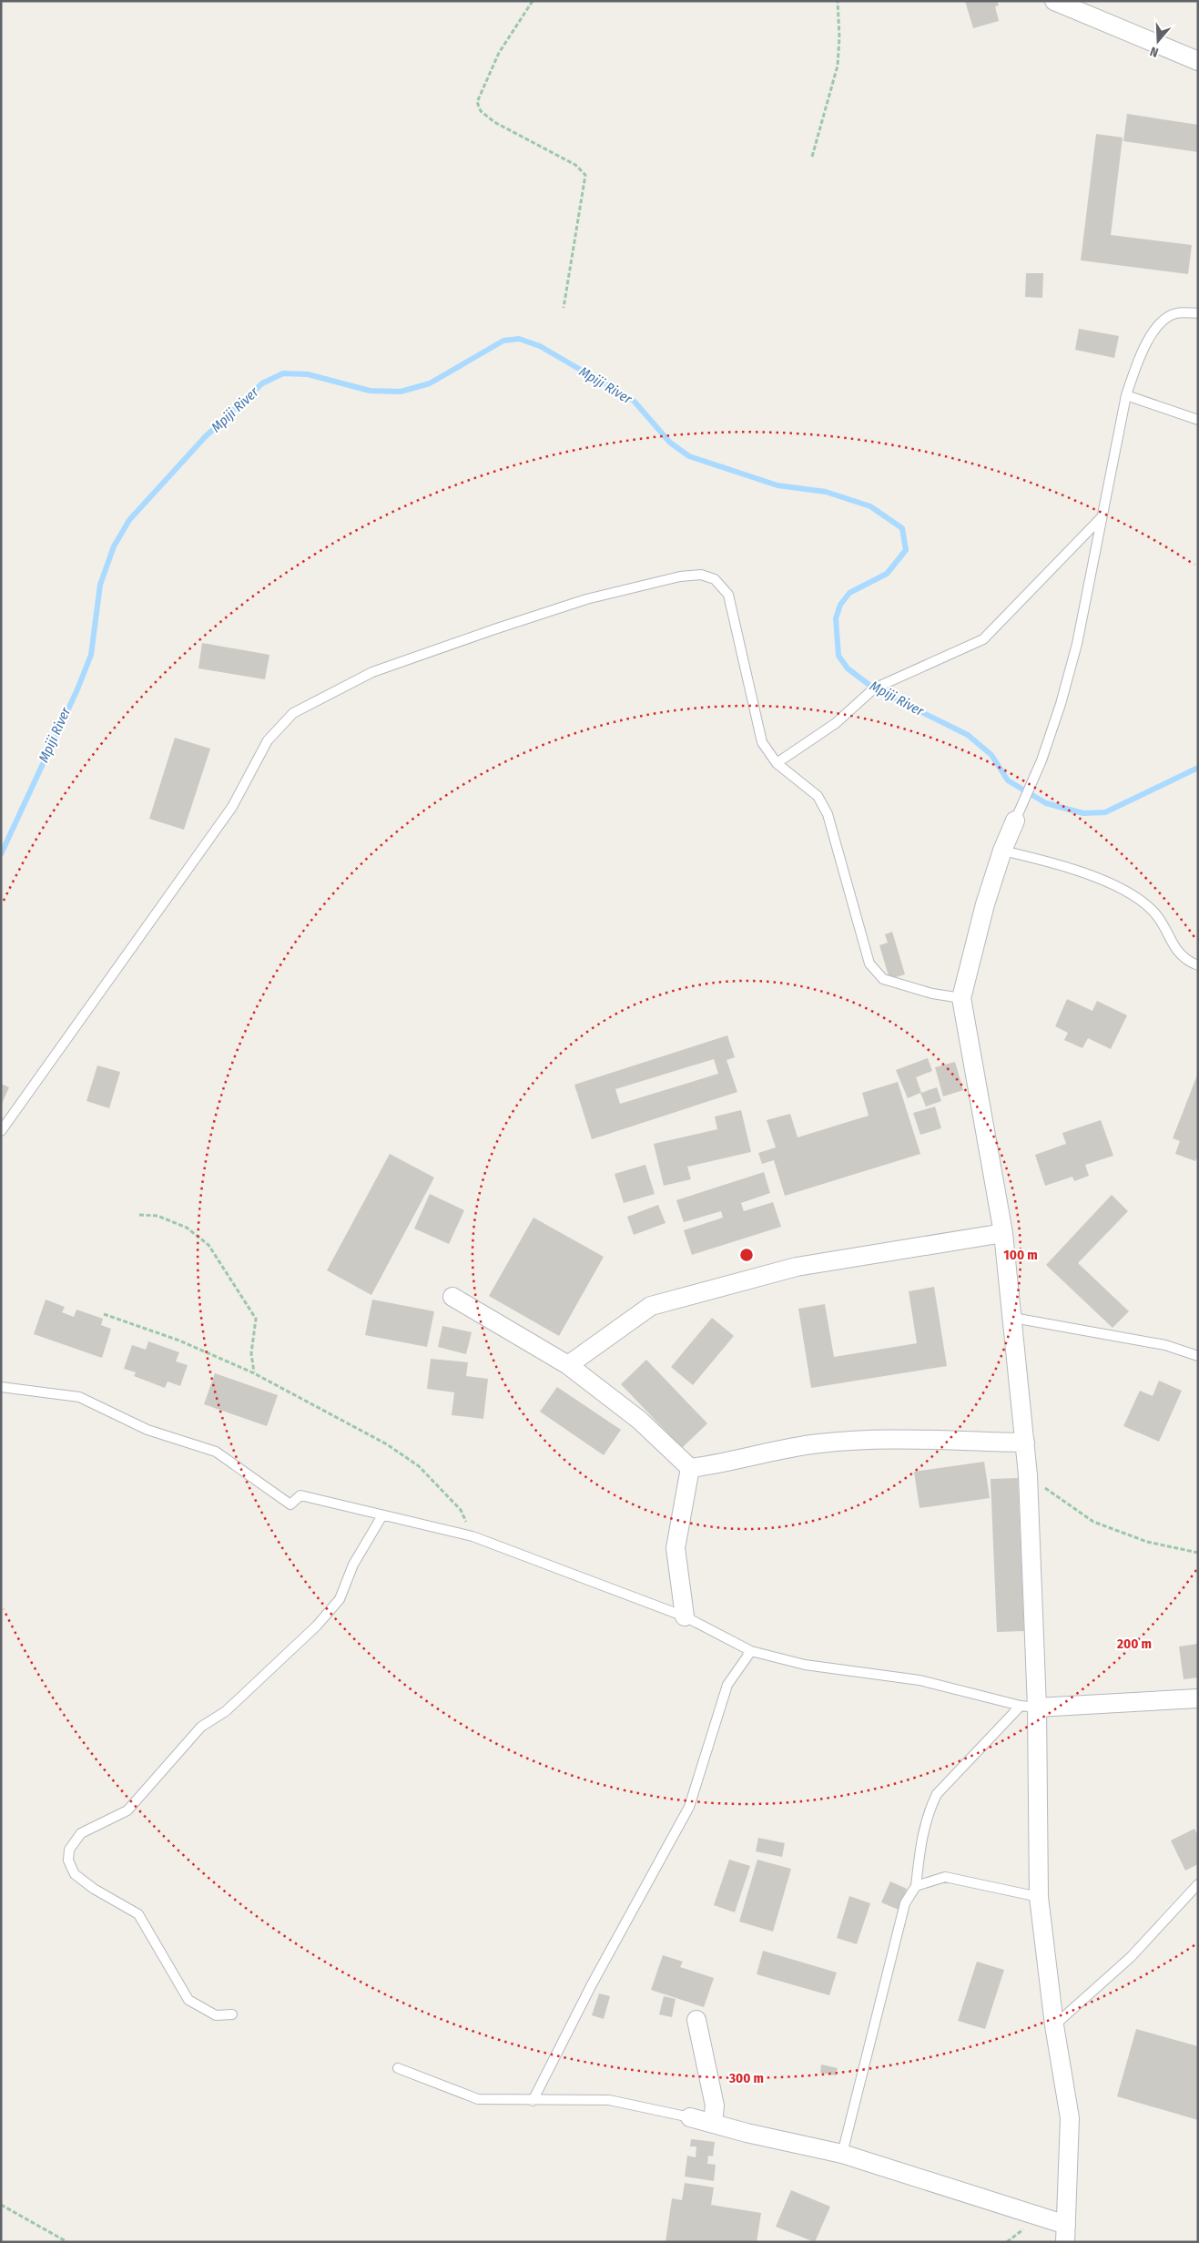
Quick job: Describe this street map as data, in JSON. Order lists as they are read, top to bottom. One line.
{"water":["Mpiji River"],"north":"bottom","rings":["100 m","200 m","300 m"]}
